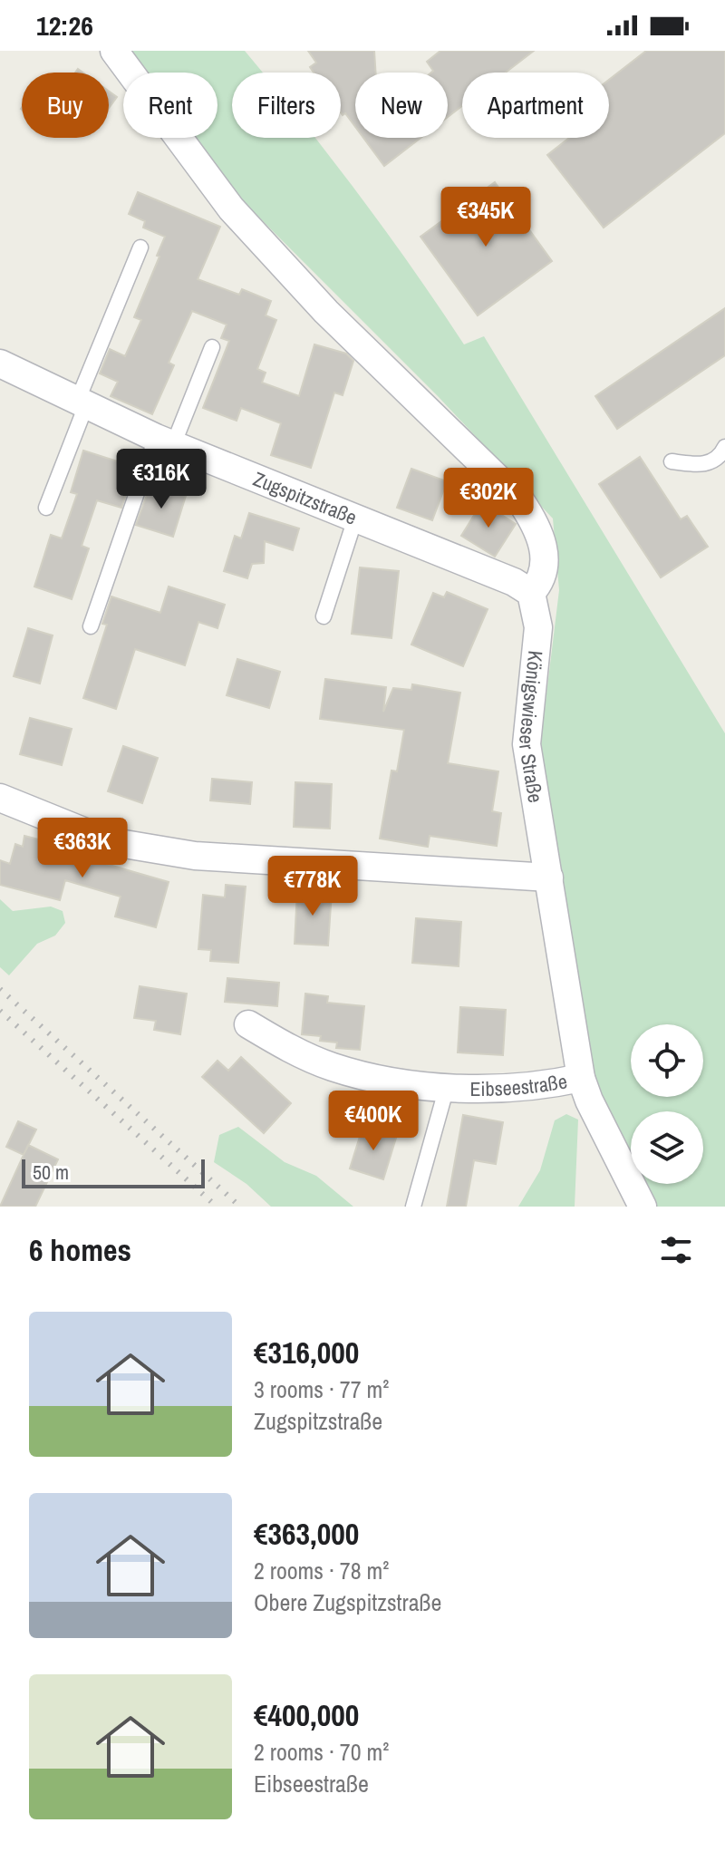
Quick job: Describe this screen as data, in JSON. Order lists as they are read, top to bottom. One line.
{"streets":{"street":["Zugspitzstraße","Königswieser Straße","Eibseestraße"]},"crossings":[["Zugspitzstraße","Königswieser Straße"],["Königswieser Straße","Eibseestraße"]],"scale_bar":"50 m","page":{"status":"12:26","chip":["Buy","Rent","Filters","New","Apartment"],"price":["€345K","€316K","€302K","€363K","€778K","€400K"],"scale":"50 m","heading":"6 homes","list":[{"name":"€316,000","note":"3 rooms · 77 m² · Zugspitzstraße"},{"name":"€363,000","note":"2 rooms · 78 m² · Obere Zugspitzstraße"},{"name":"€400,000","note":"2 rooms · 70 m² · Eibseestraße"}]}}
